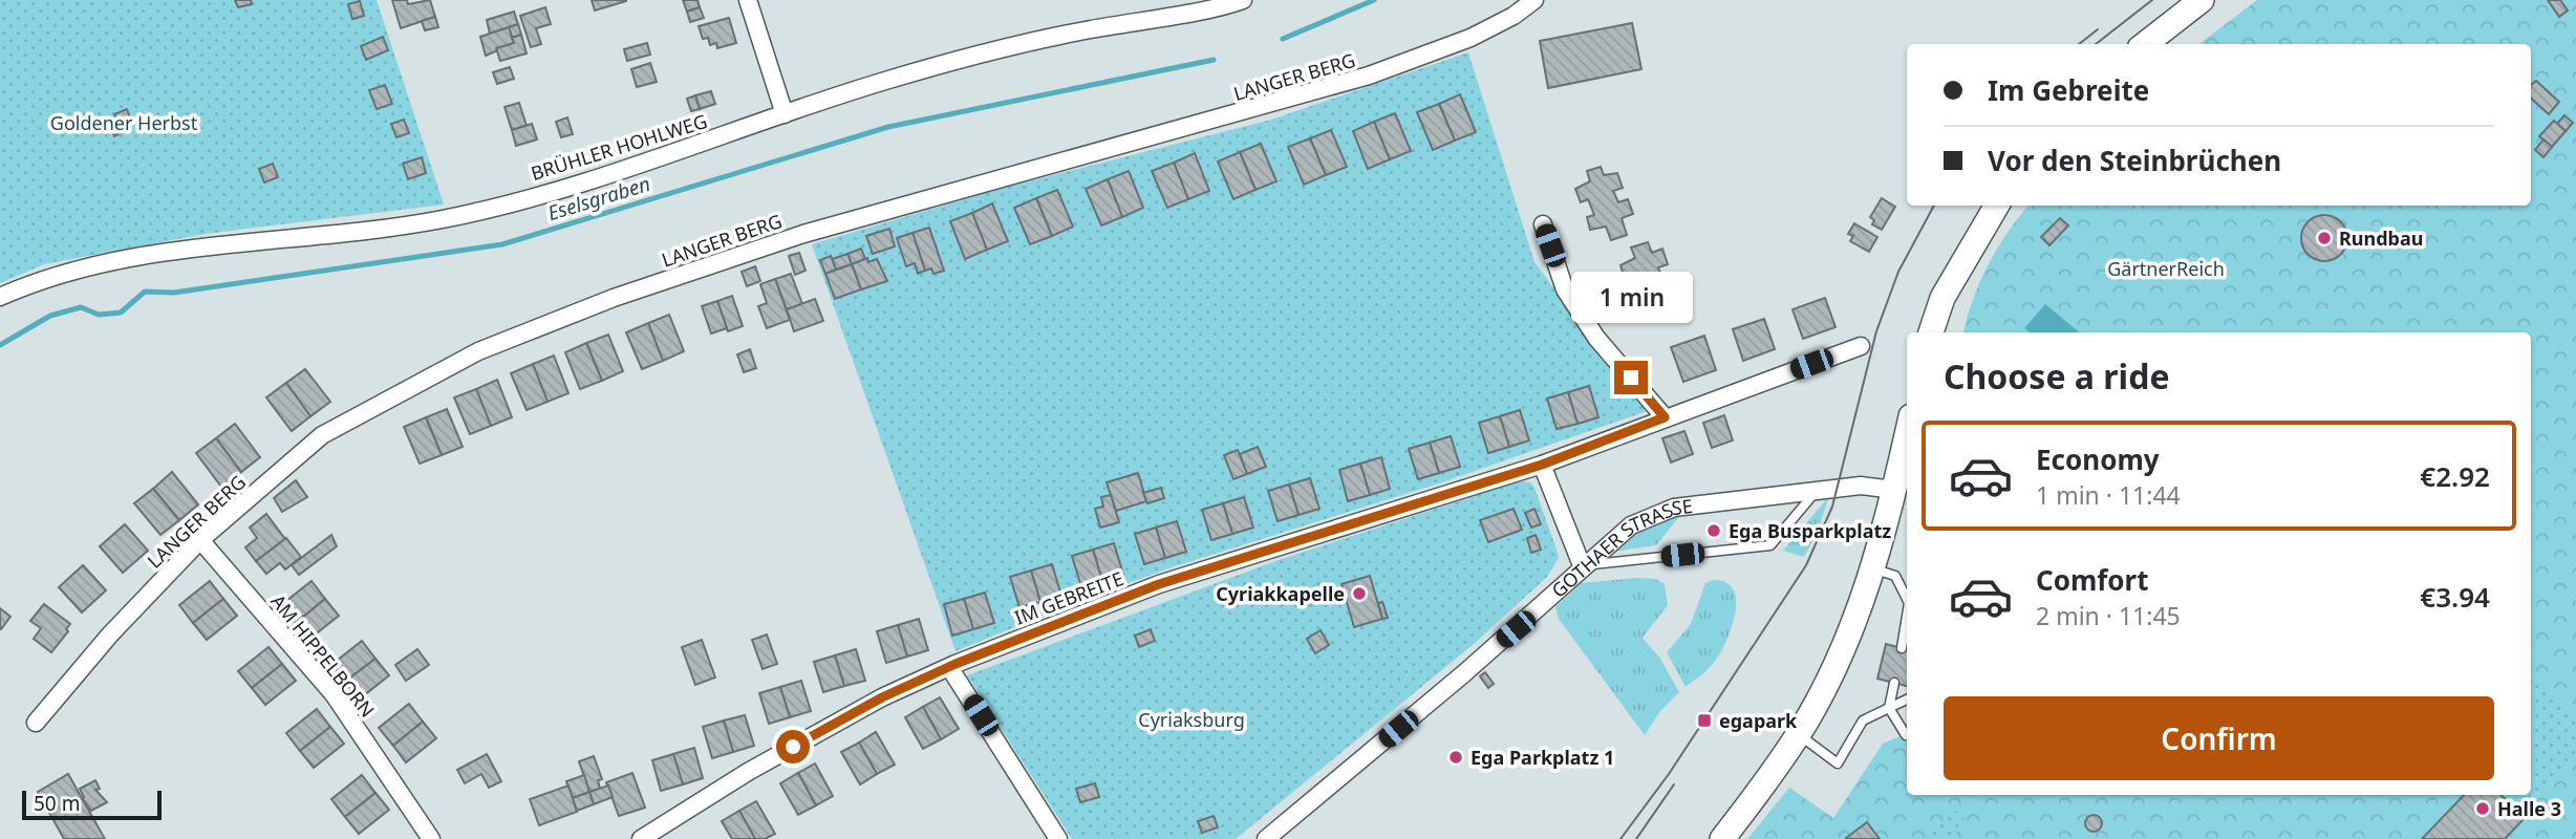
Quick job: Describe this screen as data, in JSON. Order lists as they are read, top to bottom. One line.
{"streets":{"street":["LANGER BERG","BRÜHLER HOHLWEG","GOTHAER STRASSE","IM GEBREITE","AM HIPPELBORN"]},"crossings":[["LANGER BERG","AM HIPPELBORN"]],"water":["Eselsgraben"],"parks":["Goldener Herbst","GärtnerReich","Cyriaksburg"],"places":{"other":["Rundbau","Ega Busparkplatz","Cyriakkapelle","Ega Parkplatz 1","Halle 3"],"transit":["egapark"]},"scale_bar":"50 m","page":{"banner":["Im Gebreite","Vor den Steinbrüchen"],"bubble":"1 min","heading":"Choose a ride","list":[{"name":"Economy","note":"1 min · 11:44","value":"€2.92"},{"name":"Comfort","note":"2 min · 11:45","value":"€3.94"}],"buttons":"Confirm","scale":"50 m"}}
